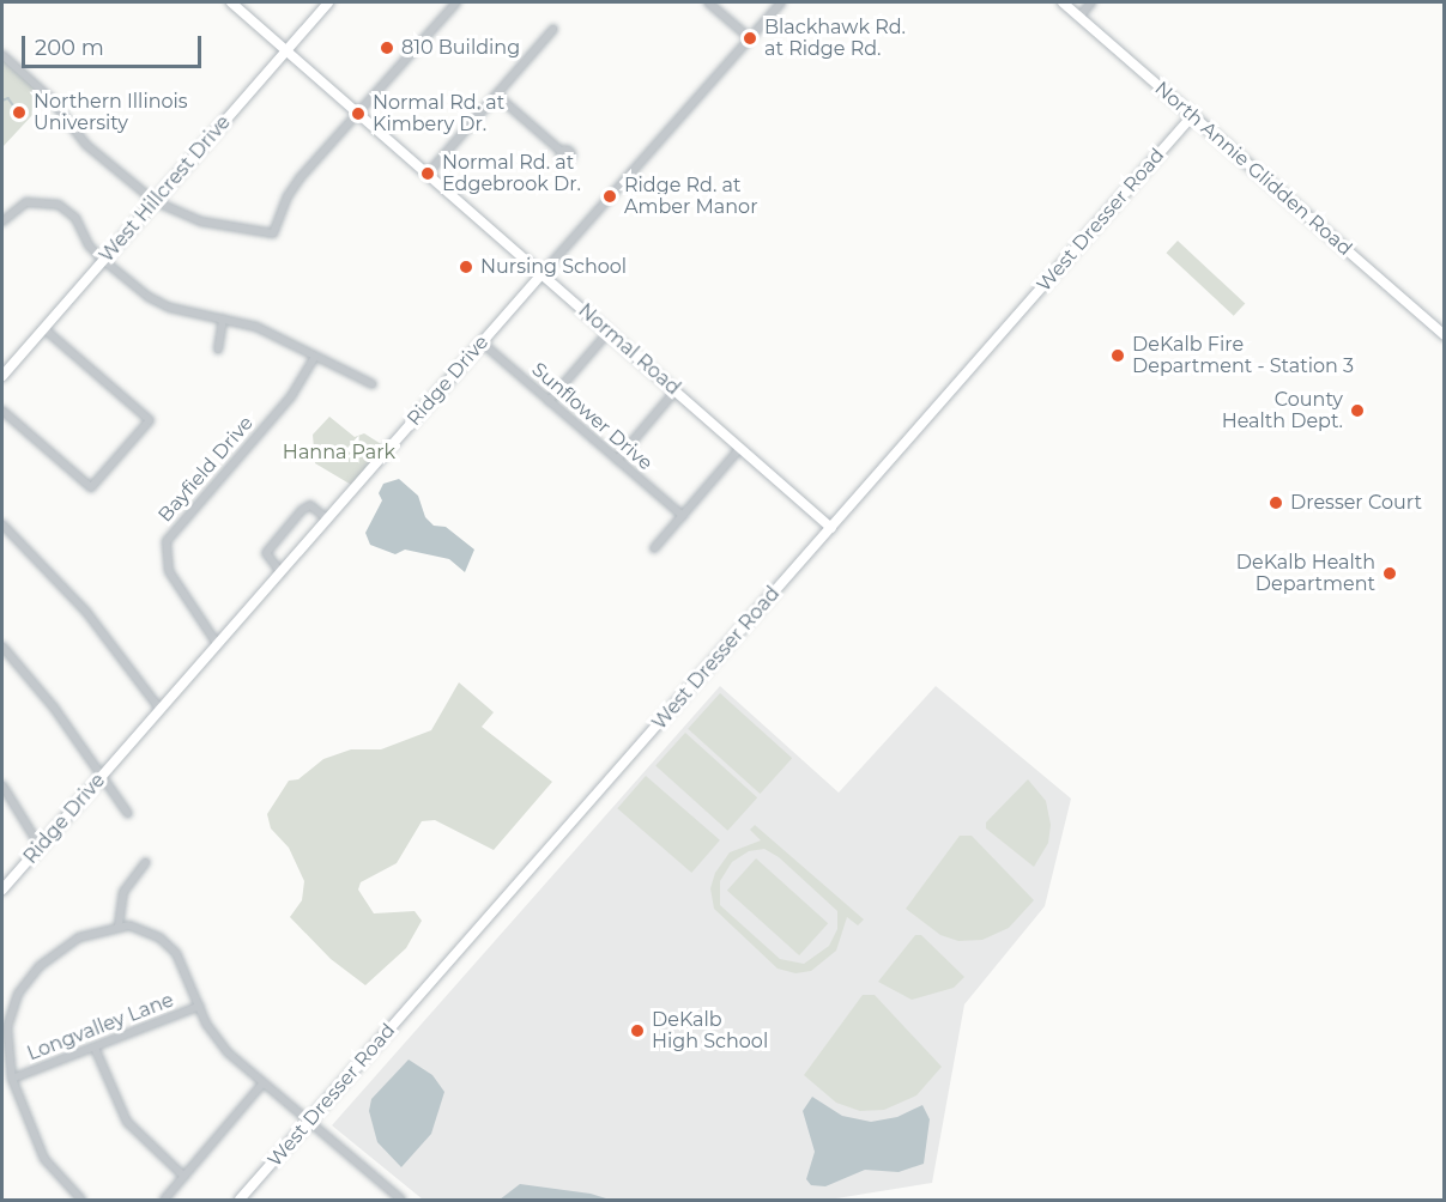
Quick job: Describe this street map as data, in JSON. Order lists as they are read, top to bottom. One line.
{"streets":{"street":["North Annie Glidden Road","West Hillcrest Drive","West Dresser Road","Normal Road","Ridge Drive","Sunflower Drive","Bayfield Drive","Longvalley Lane"]},"crossings":[["North Annie Glidden Road","West Dresser Road"],["West Hillcrest Drive","Normal Road"],["West Dresser Road","Normal Road"],["Normal Road","Ridge Drive"],["Ridge Drive","Sunflower Drive"],["Ridge Drive","Bayfield Drive"]],"parks":["Hanna Park"],"places":["Blackhawk Rd. at Ridge Rd.","810 Building","Northern Illinois University","Normal Rd. at Kimbery Dr.","Normal Rd. at Edgebrook Dr.","Ridge Rd. at Amber Manor","Nursing School","DeKalb Fire Department - Station 3","County Health Dept.","Dresser Court","DeKalb Health Department","DeKalb High School"],"scale_bar":"200 m"}
